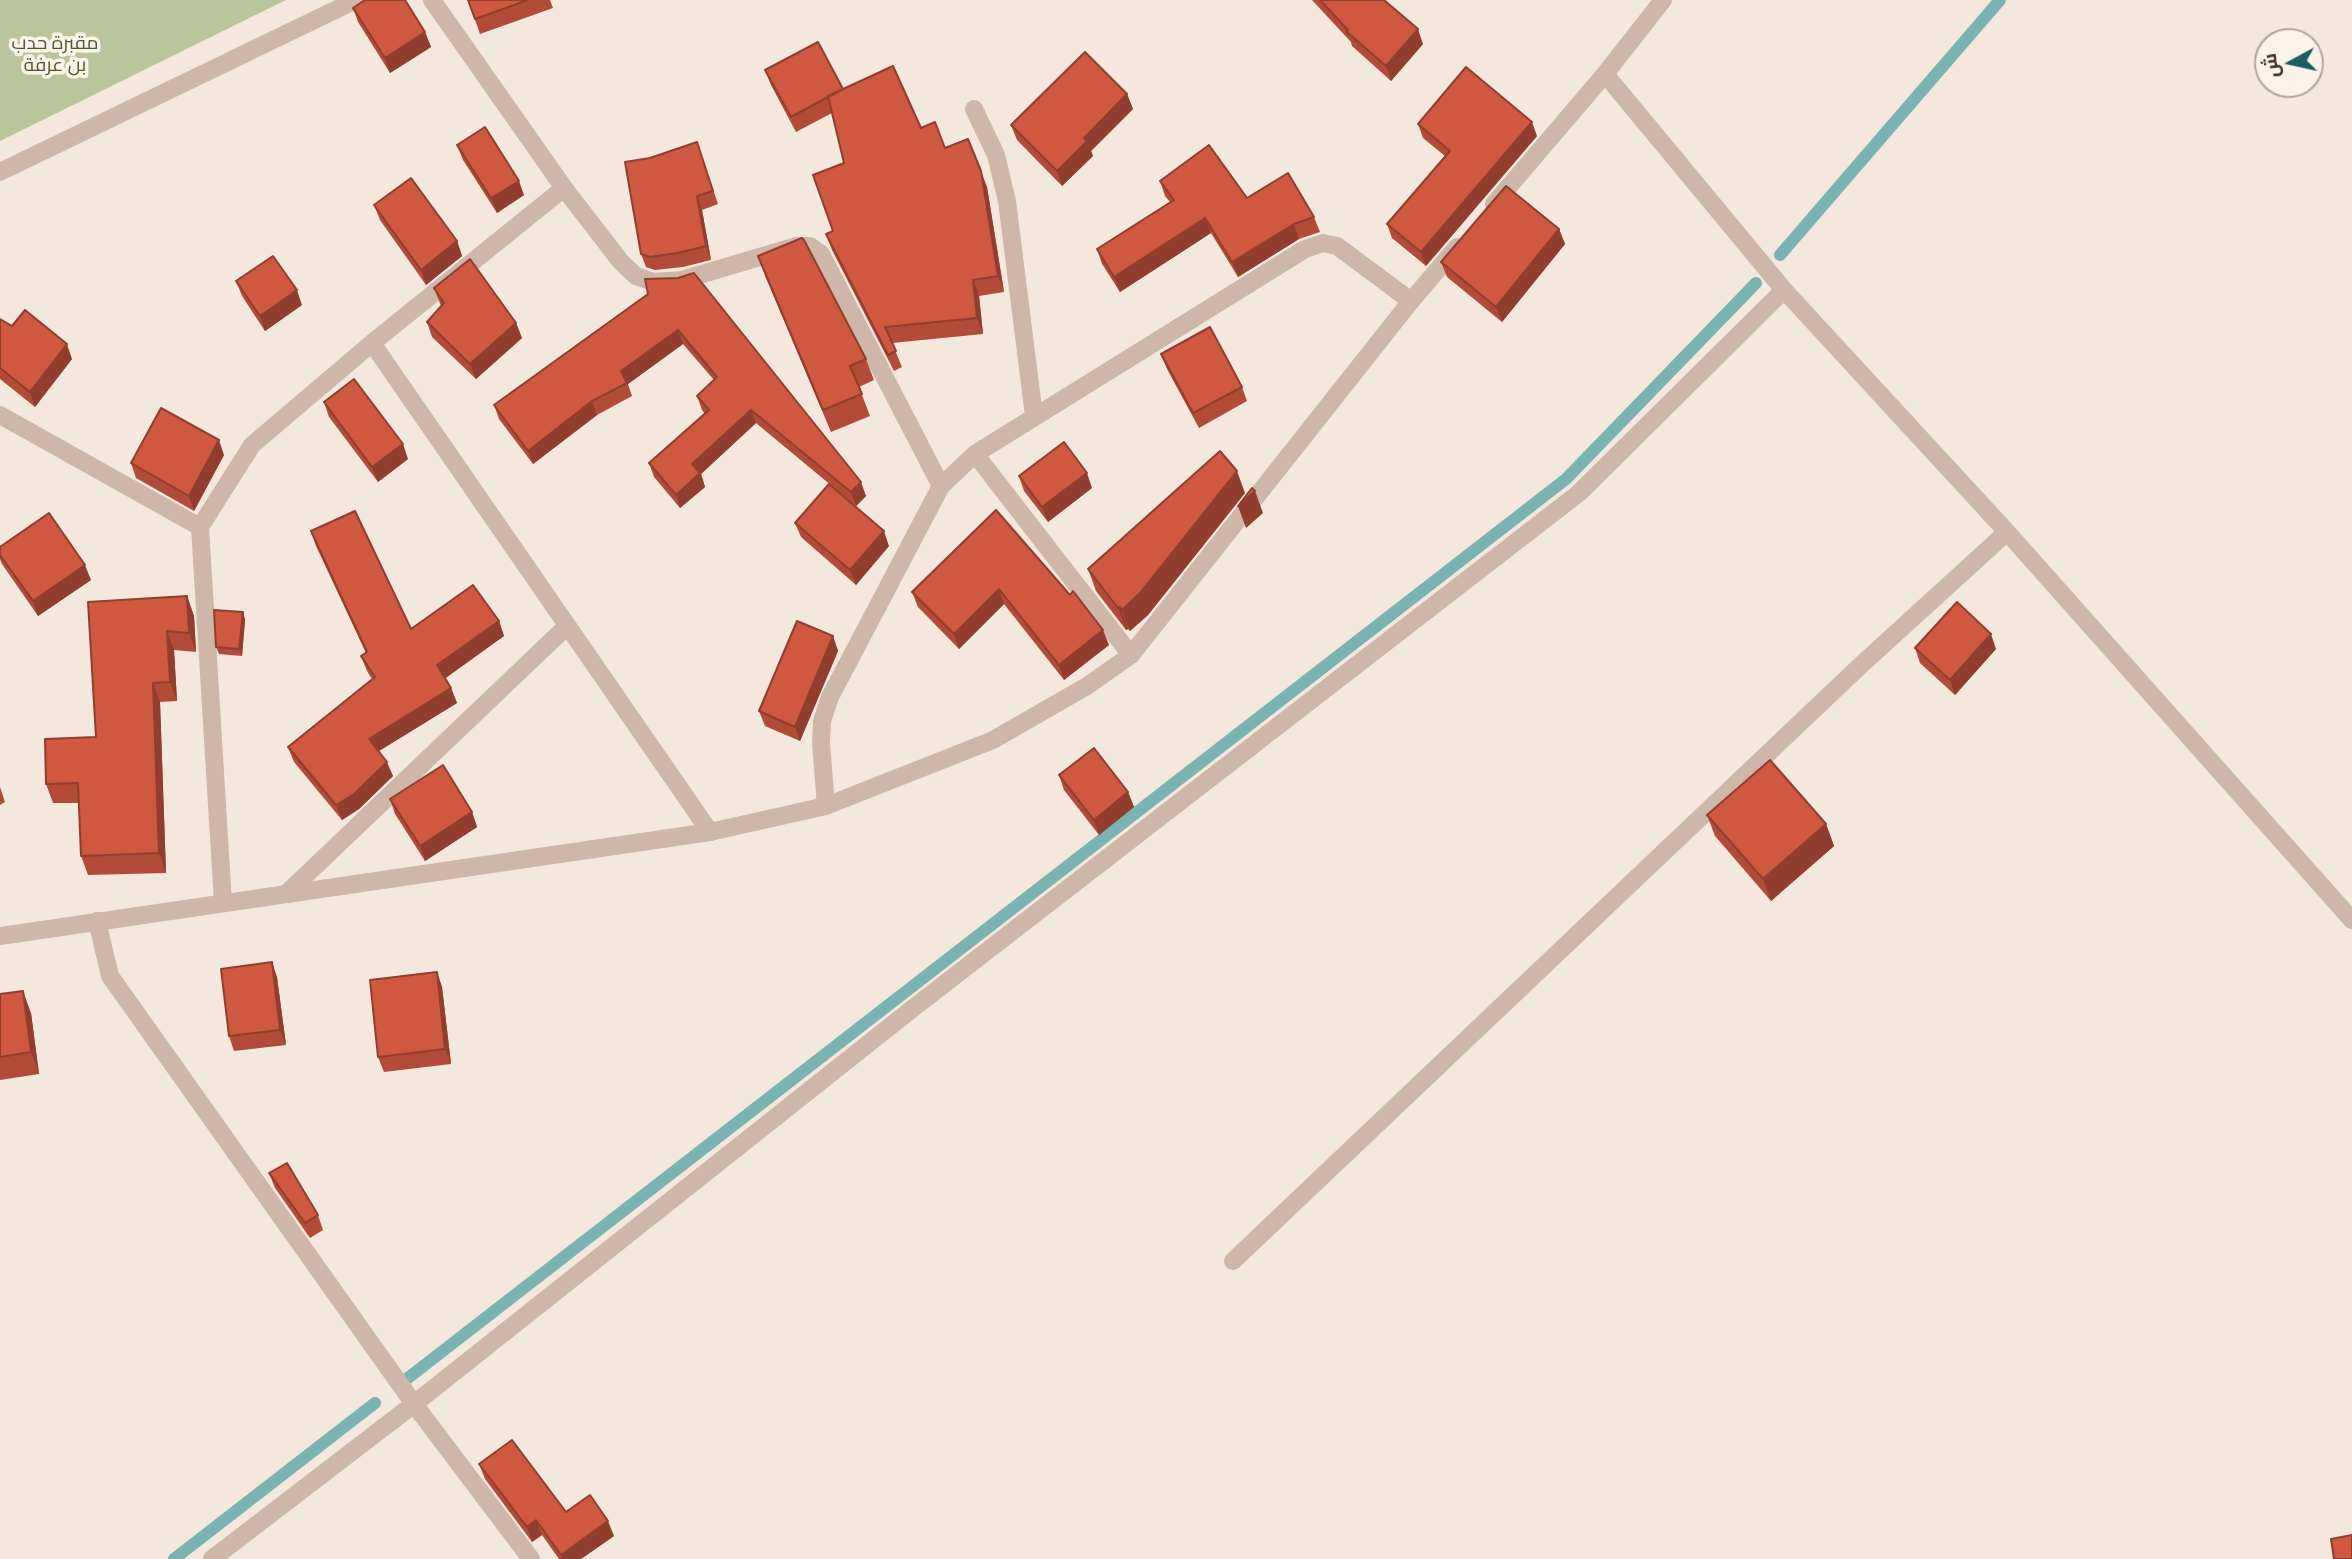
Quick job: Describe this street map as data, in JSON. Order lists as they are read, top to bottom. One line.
{"parks":["مقبرة حدب بن عرفة"],"north":"left"}
